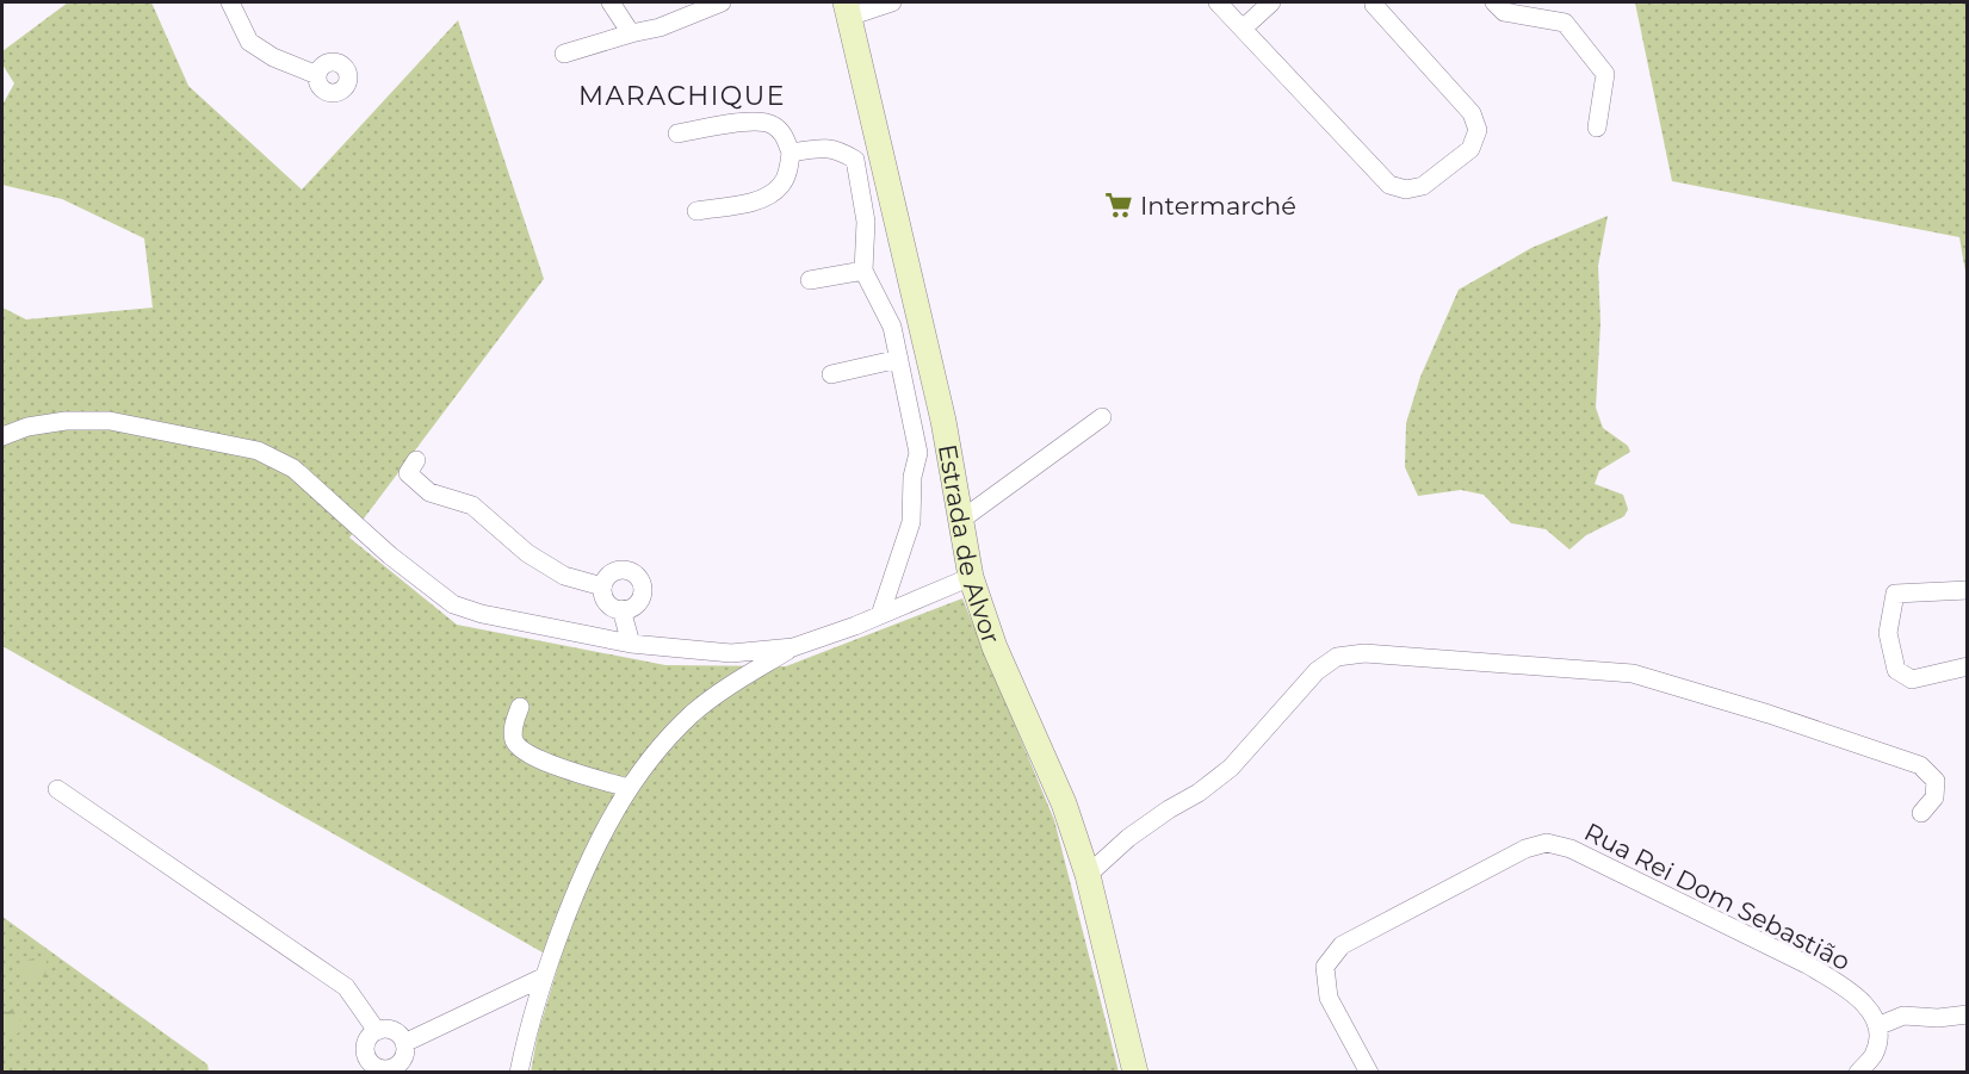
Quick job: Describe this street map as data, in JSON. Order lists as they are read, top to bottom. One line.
{"streets":{"street":["Estrada de Alvor","Rua Rei Dom Sebastião"]},"districts":["MARACHIQUE"],"places":{"supermarket":["Intermarché"]}}
